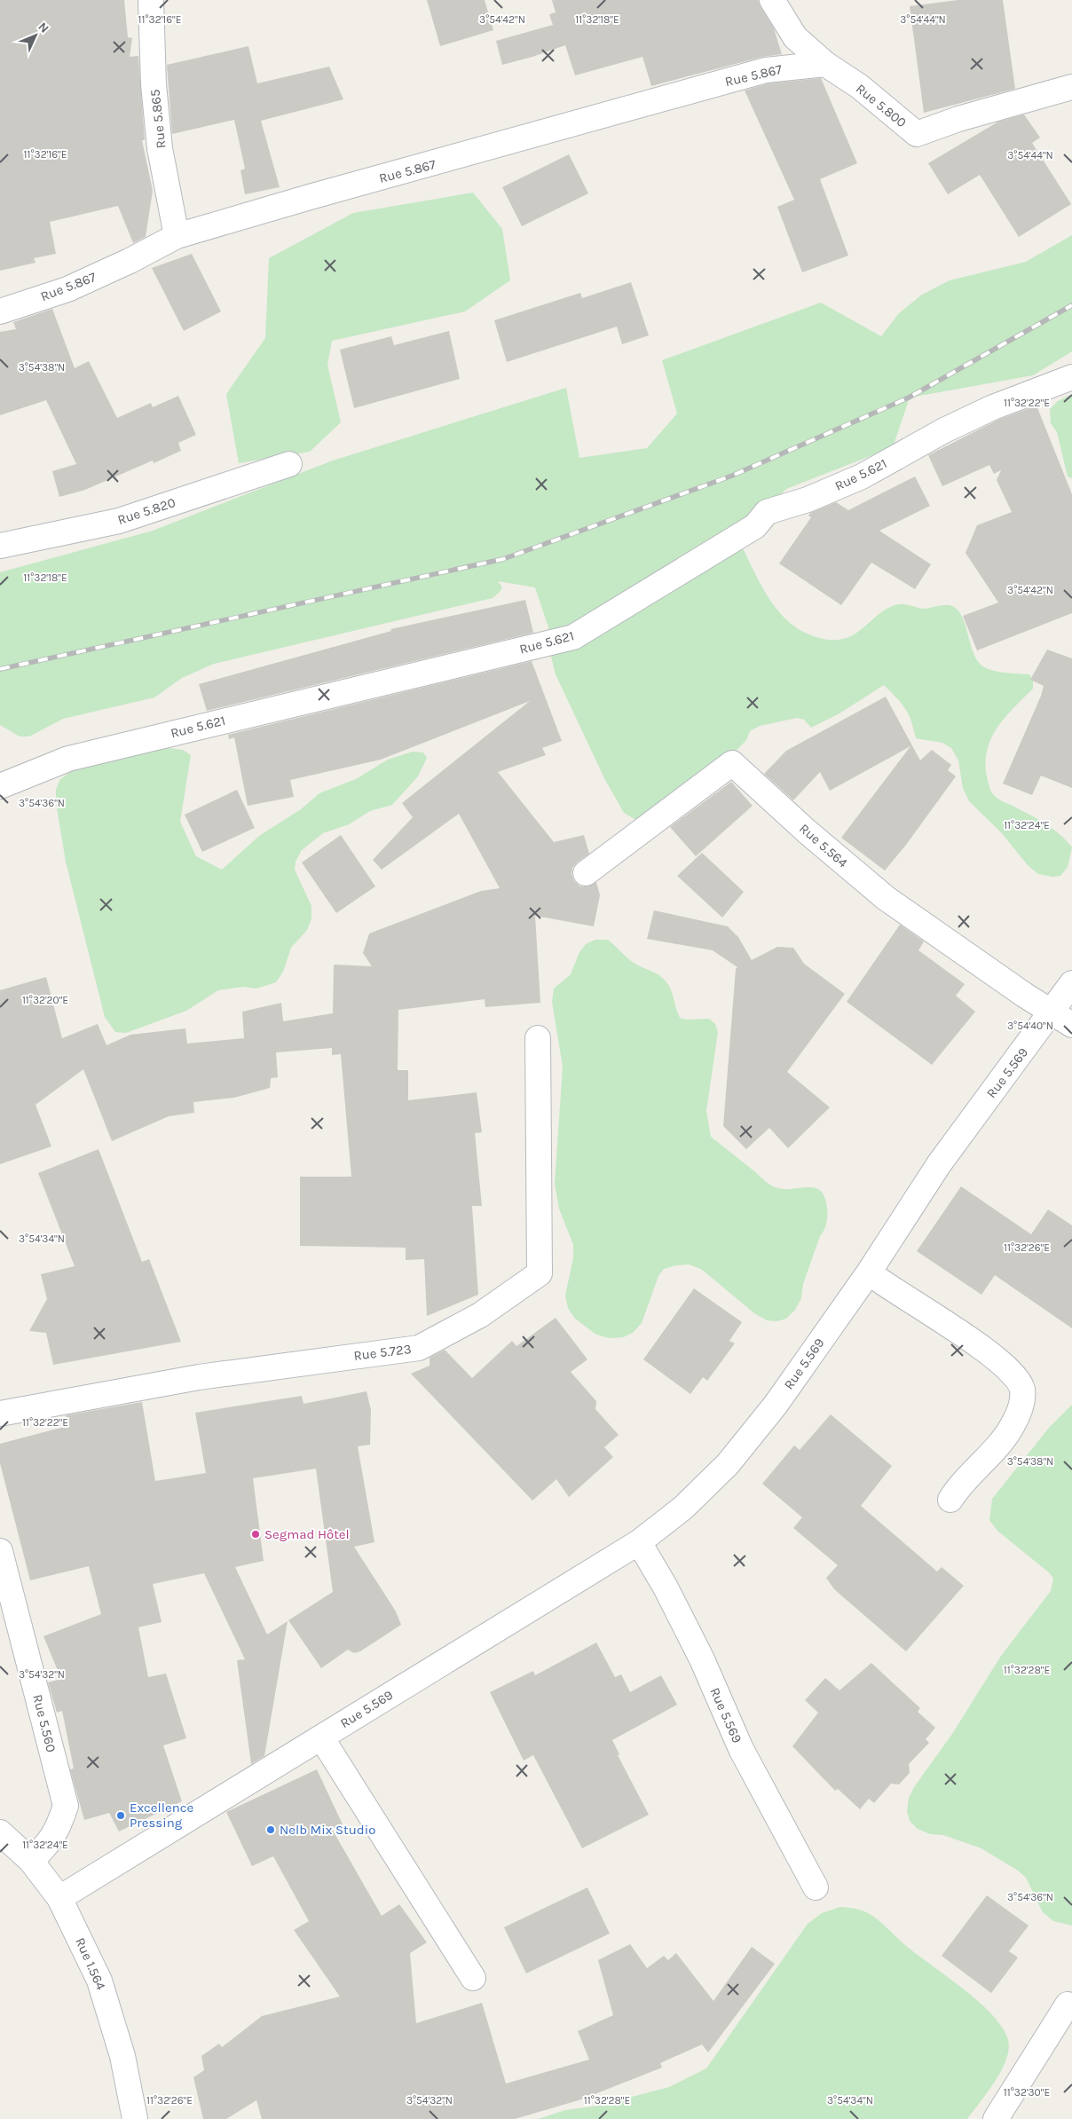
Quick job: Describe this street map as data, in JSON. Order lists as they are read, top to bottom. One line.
{"streets":{"street":["Rue 5.867","Rue 5.800","Rue 5.865","Rue 5.621","Rue 5.820","Rue 5.564","Rue 5.569","Rue 5.723","Rue 5.560","Rue 1.564"]},"crossings":[["Rue 5.867","Rue 5.800"],["Rue 5.867","Rue 5.865"],["Rue 5.564","Rue 5.569"],["Rue 5.569","Rue 1.564"],["Rue 5.560","Rue 1.564"]],"places":["Segmad Hôtel","Excellence Pressing","Nelb Mix Studio"],"north":"top right","coordinates":["11°32'16\"E","11°32'18\"E","3°54'42\"N","3°54'44\"N","3°54'38\"N","11°32'22\"E","3°54'36\"N","11°32'24\"E","11°32'20\"E","3°54'40\"N","3°54'34\"N","11°32'26\"E","11°32'28\"E","3°54'32\"N","11°32'30\"E"]}
